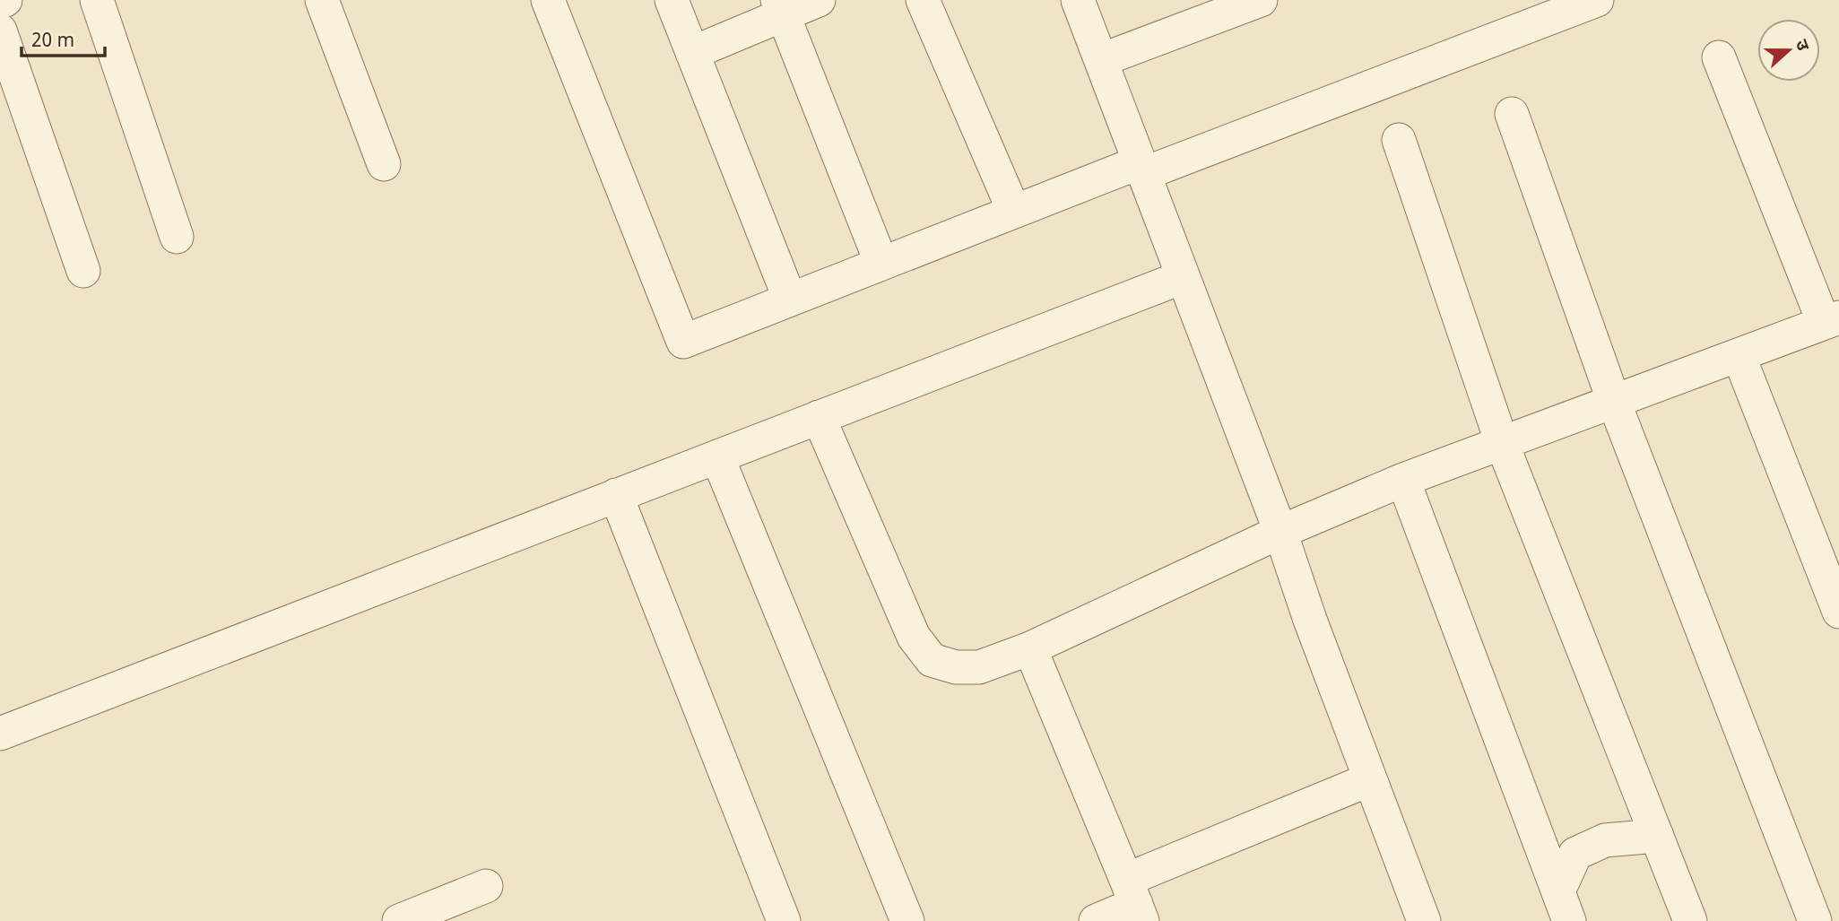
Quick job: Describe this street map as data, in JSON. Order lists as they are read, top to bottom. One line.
{"scale_bar":"20 m","north":"right"}
